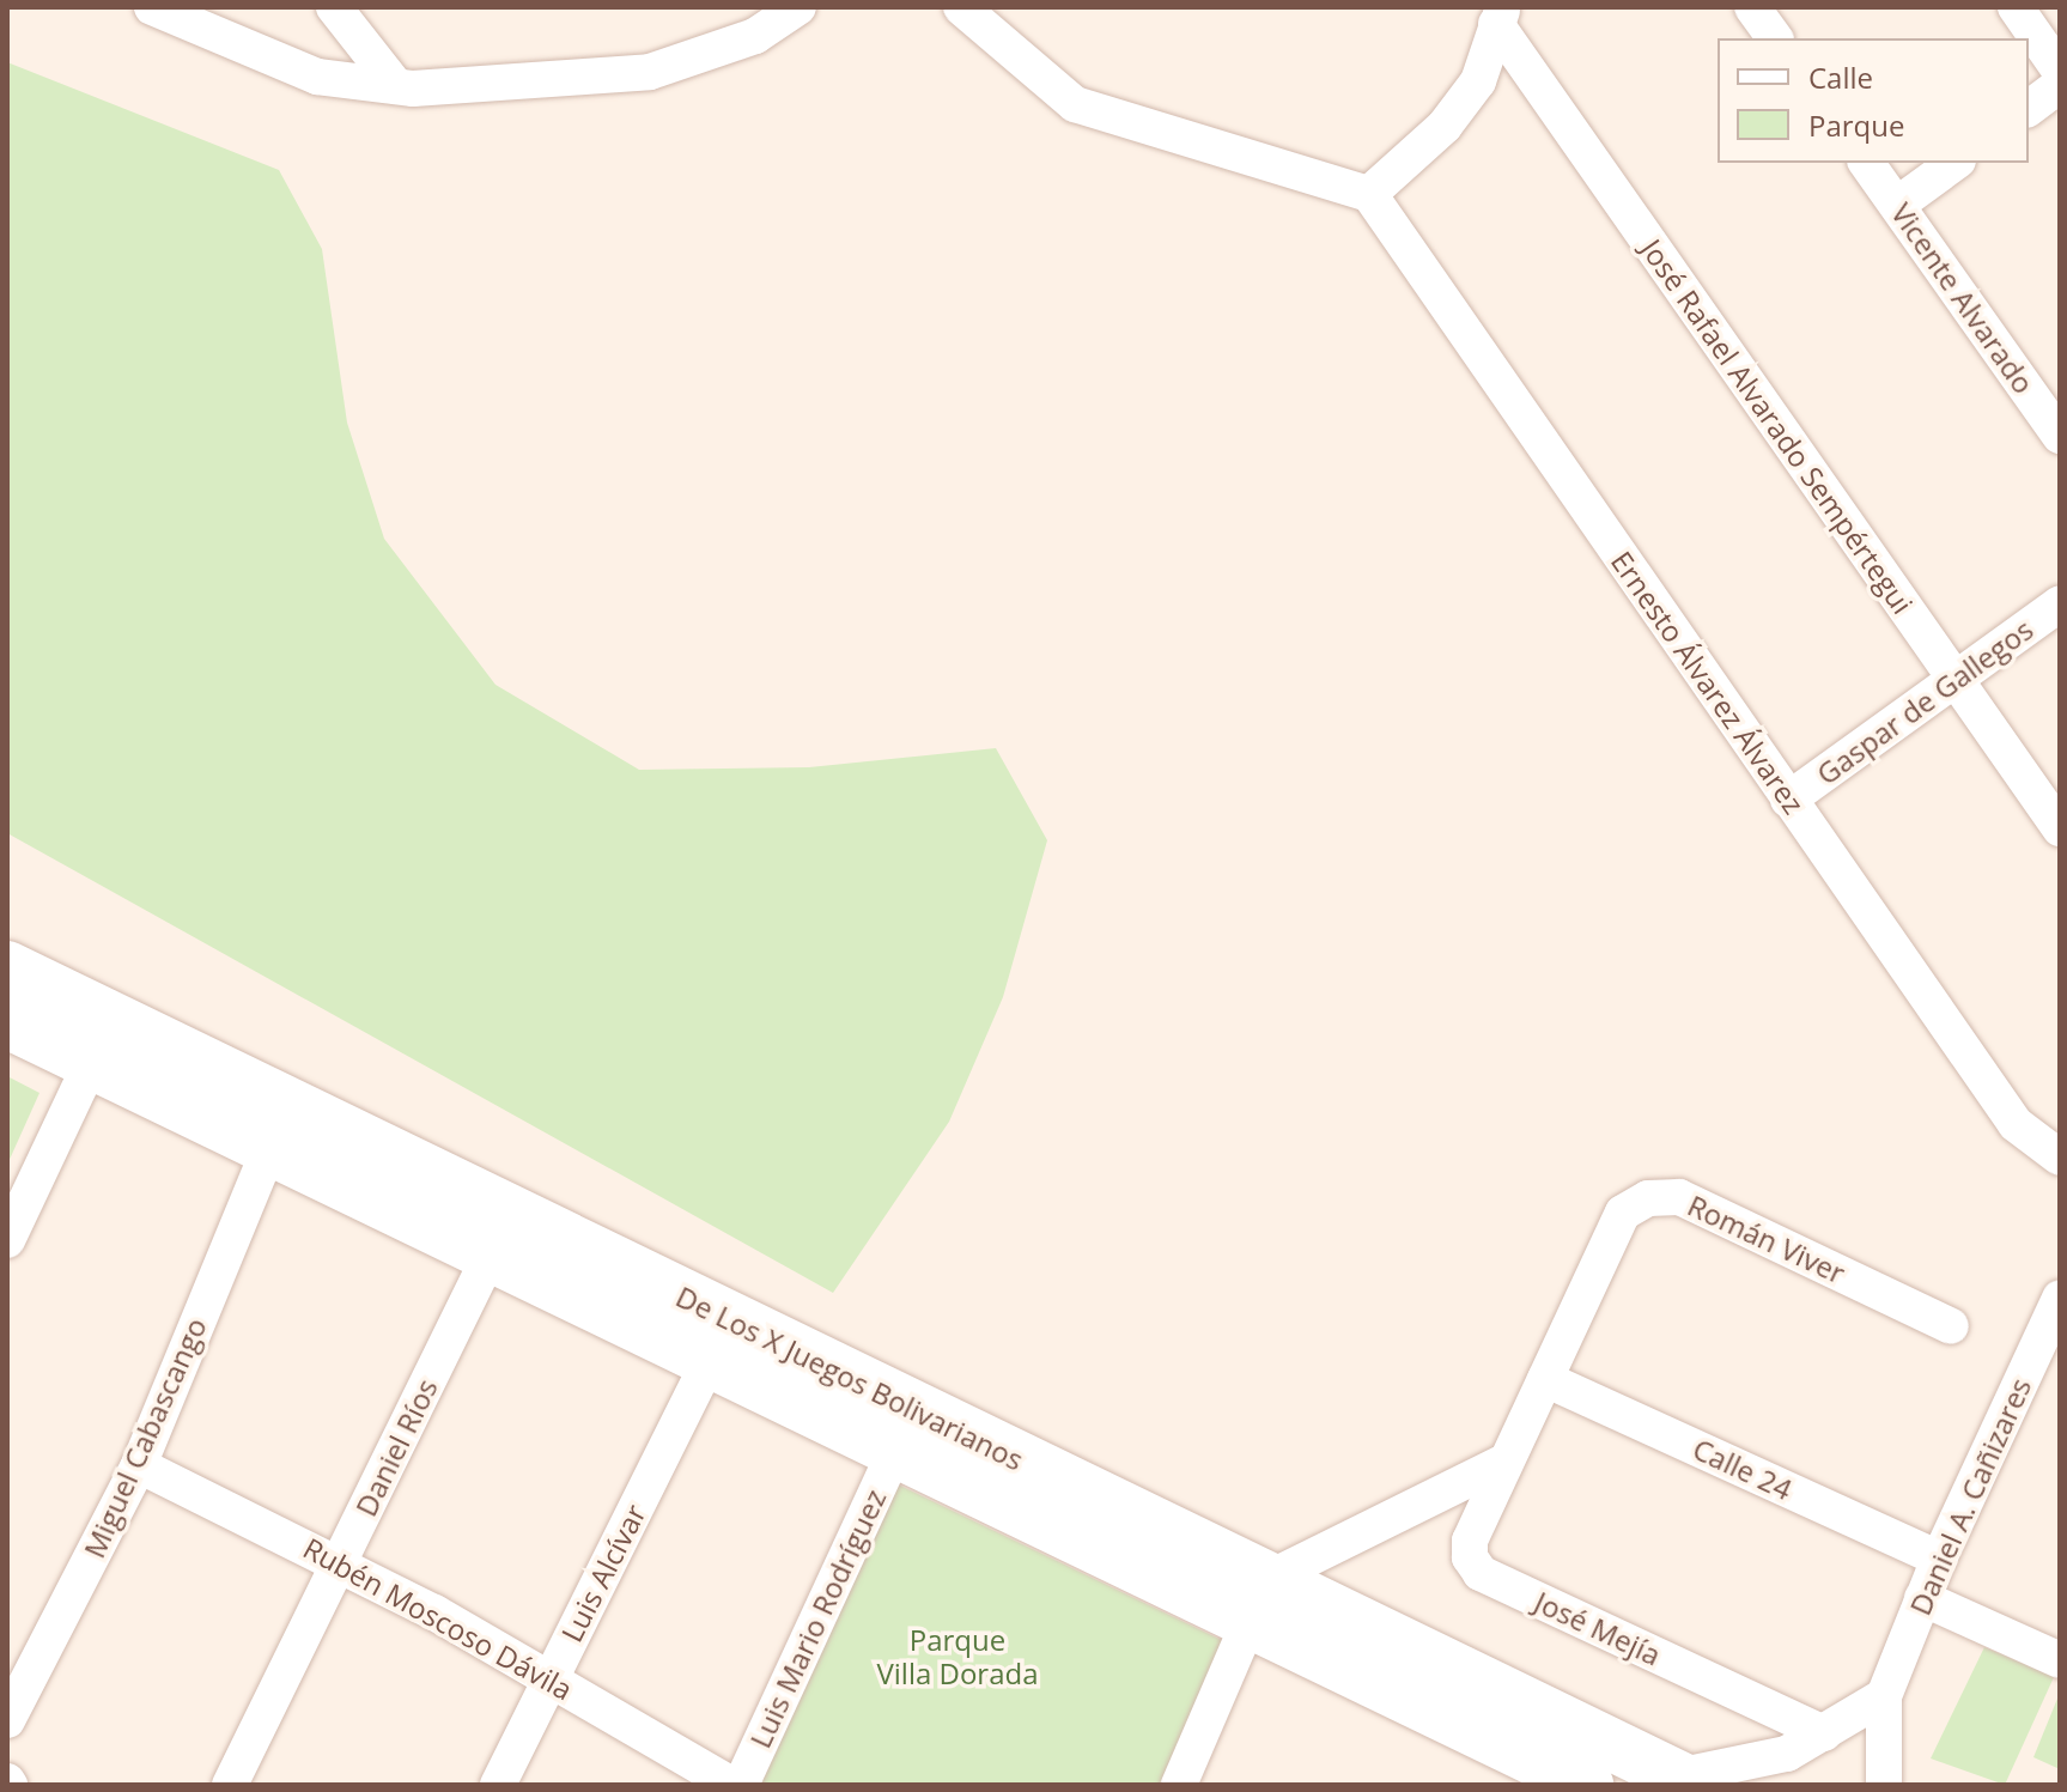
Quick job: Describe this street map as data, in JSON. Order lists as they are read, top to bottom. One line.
{"streets":{"street":["Vicente Alvarado","José Rafael Alvarado Sempértegui","Ernesto Álvarez Álvarez","Gaspar de Gallegos","Román Viver","De Los X Juegos Bolivarianos","Miguel Cabascango","Daniel Ríos","Calle 24","Daniel A. Cañizares","Luis Alcívar","Rubén Moscoso Dávila","Luis Mario Rodríguez","José Mejía"]},"crossings":[["José Rafael Alvarado Sempértegui","Gaspar de Gallegos"],["Ernesto Álvarez Álvarez","Gaspar de Gallegos"],["Román Viver","Calle 24"],["Román Viver","José Mejía"],["De Los X Juegos Bolivarianos","Miguel Cabascango"],["De Los X Juegos Bolivarianos","Daniel Ríos"],["De Los X Juegos Bolivarianos","Luis Alcívar"],["De Los X Juegos Bolivarianos","Luis Mario Rodríguez"],["Miguel Cabascango","Rubén Moscoso Dávila"],["Daniel Ríos","Rubén Moscoso Dávila"],["Calle 24","Daniel A. Cañizares"],["Luis Alcívar","Rubén Moscoso Dávila"]],"parks":["Parque Villa Dorada"],"legend":["Calle","Parque"]}
